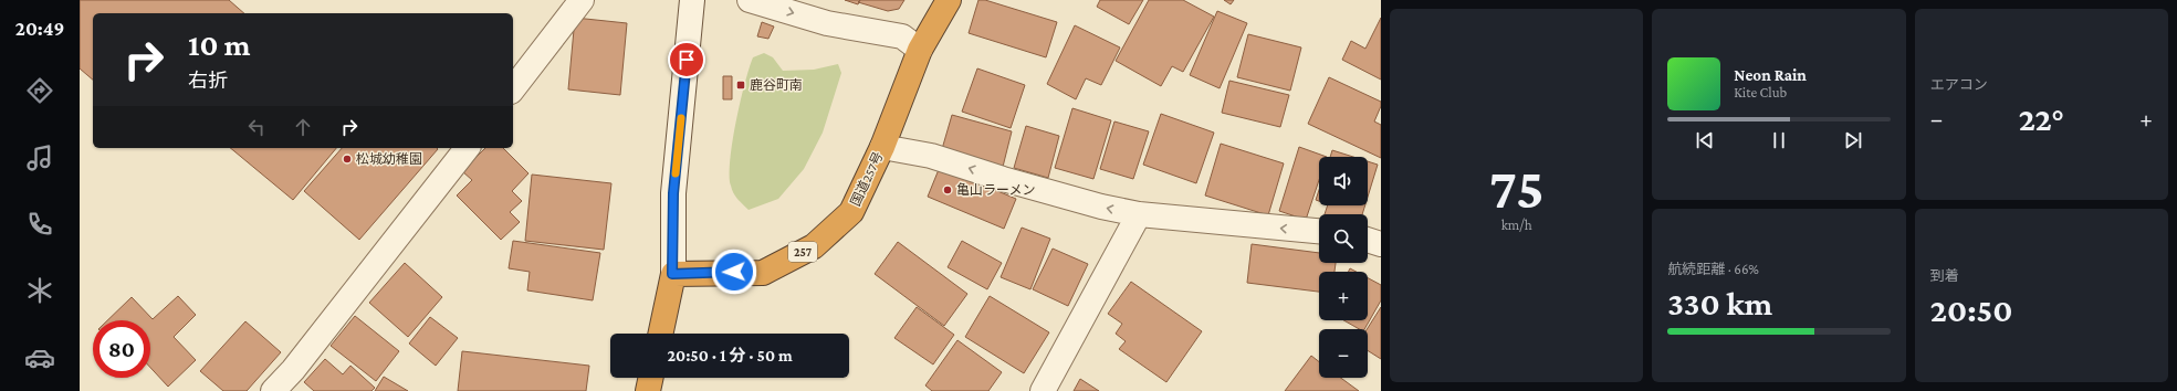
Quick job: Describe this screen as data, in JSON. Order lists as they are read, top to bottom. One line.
{"streets":{"highway":["国道257号","257"]},"places":{"transit":["鹿谷町南"],"other":["松城幼稚園","亀山ラーメン"]},"page":{"tabs":"20:49","tile":[["75","km/h"],"エアコン",["航続距離 · 66%","330 km"],["到着","20:50"]],"turn":["10 m","右折"],"song":["Neon Rain","Kite Club"],"heat":["−","22°","+"],"map_buttons":["+","−"],"limit":"80","trip":"20:50 · 1 分 · 50 m"}}
